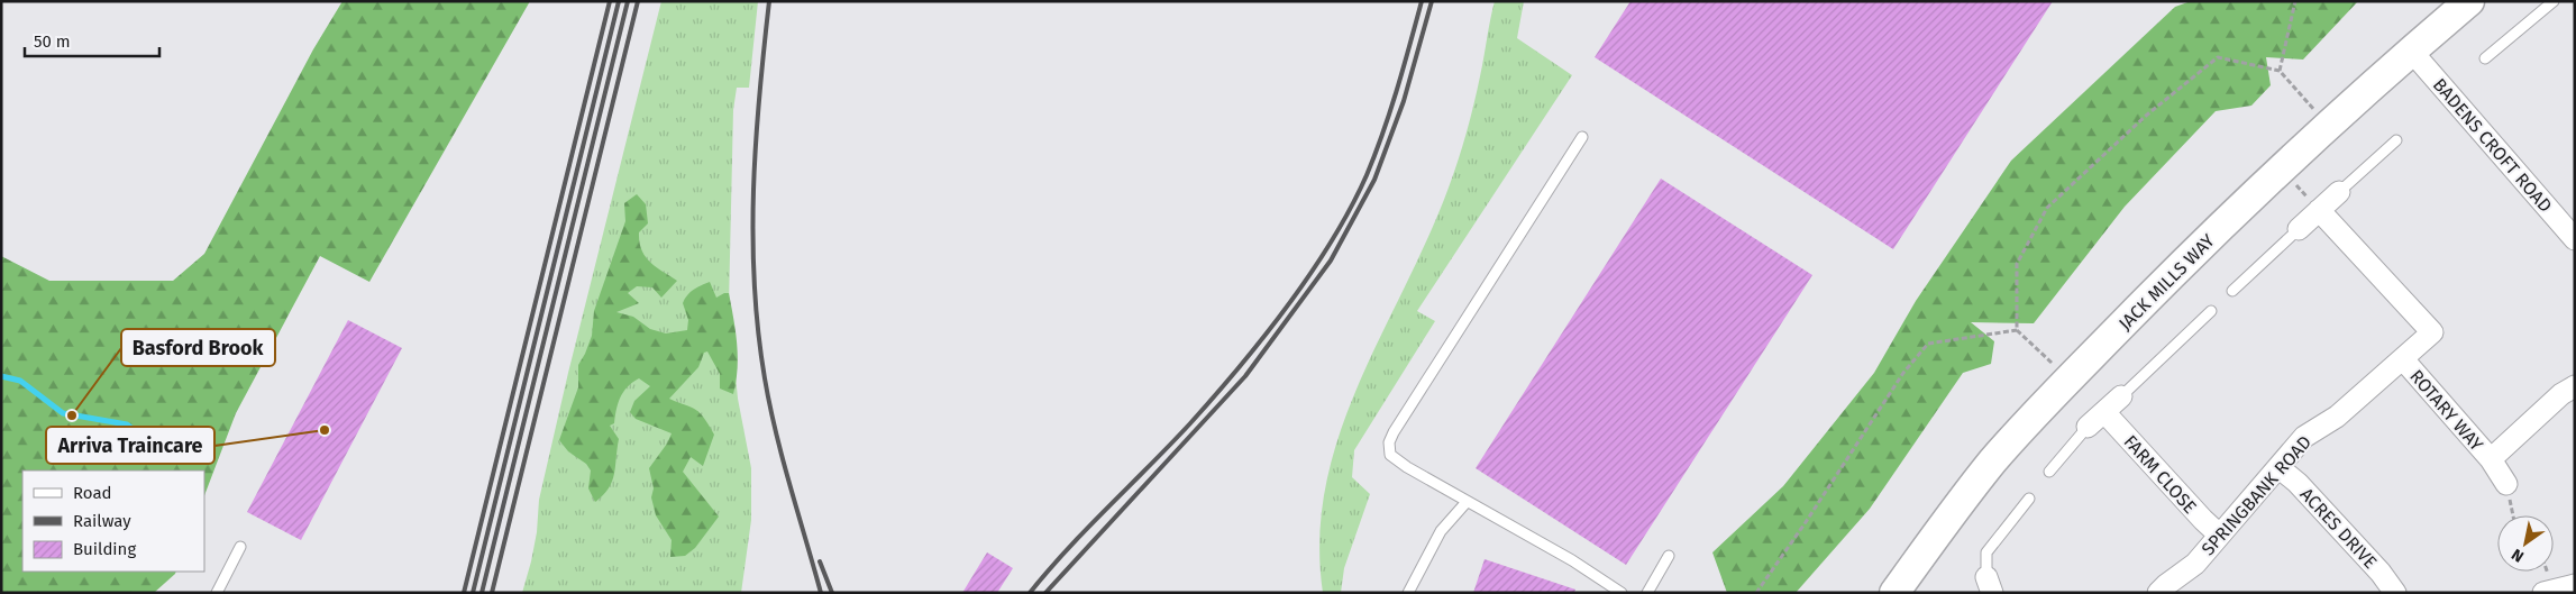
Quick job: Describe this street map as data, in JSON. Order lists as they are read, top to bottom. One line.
{"streets":{"main road":["JACK MILLS WAY"],"street":["BADENS CROFT ROAD","ROTARY WAY","FARM CLOSE","SPRINGBANK ROAD","ACRES DRIVE"]},"crossings":[["BADENS CROFT ROAD","JACK MILLS WAY"],["ROTARY WAY","SPRINGBANK ROAD"],["FARM CLOSE","SPRINGBANK ROAD"],["SPRINGBANK ROAD","ACRES DRIVE"]],"places":["Basford Brook","Arriva Traincare"],"legend":["Road","Railway","Building"],"scale_bar":"50 m","north":"bottom left"}
